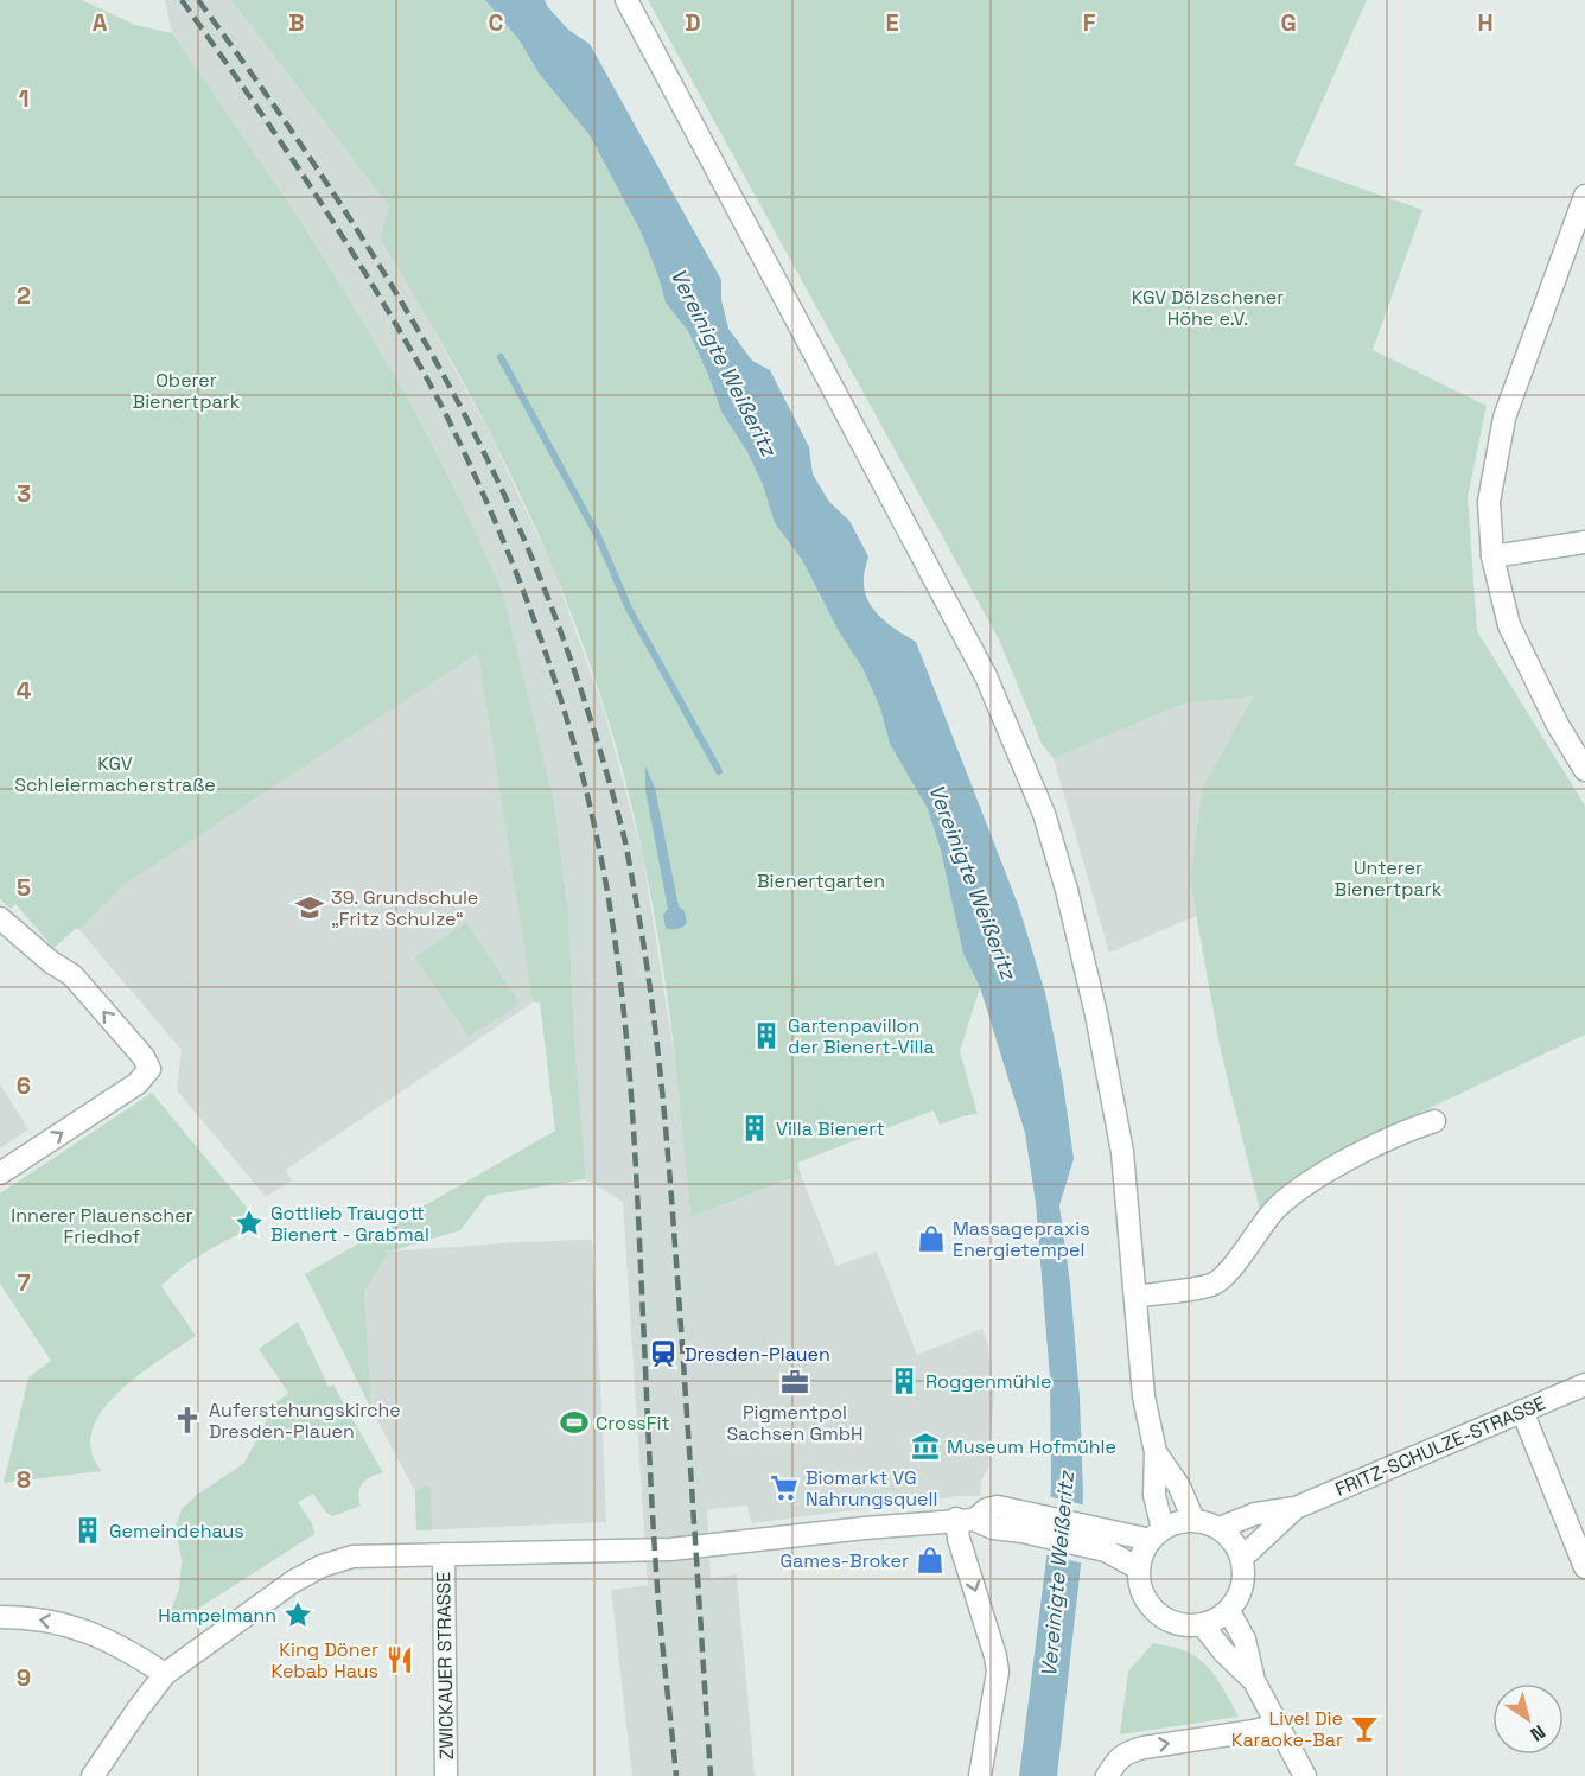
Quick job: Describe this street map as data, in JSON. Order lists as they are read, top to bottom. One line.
{"streets":{"street":["FRITZ-SCHULZE-STRASSE","ZWICKAUER STRASSE"]},"water":["Vereinigte Weißeritz"],"parks":["KGV Dölzschener Höhe e.V.","Oberer Bienertpark","KGV Schleiermacherstraße","Unterer Bienertpark","Bienertgarten","Innerer Plauenscher Friedhof"],"places":{"school or university":["39. Grundschule „Fritz Schulze“"],"building":["Gartenpavillon der Bienert-Villa","Villa Bienert","Roggenmühle","Gemeindehaus"],"place":["Gottlieb Traugott Bienert - Grabmal","Hampelmann"],"shop":["Massagepraxis Energietempel","Games-Broker"],"station":["Dresden-Plauen"],"office":["Pigmentpol Sachsen GmbH"],"church":["Auferstehungskirche Dresden-Plauen"],"sports":["CrossFit"],"museum":["Museum Hofmühle"],"supermarket":["Biomarkt VG Nahrungsquell"],"restaurant":["King Döner Kebab Haus"],"bar":["Live! Die Karaoke-Bar"]},"north":"bottom right","grid":{"columns":["A","B","C","D","E","F","G","H"],"rows":["1","2","3","4","5","6","7","8","9"]}}
